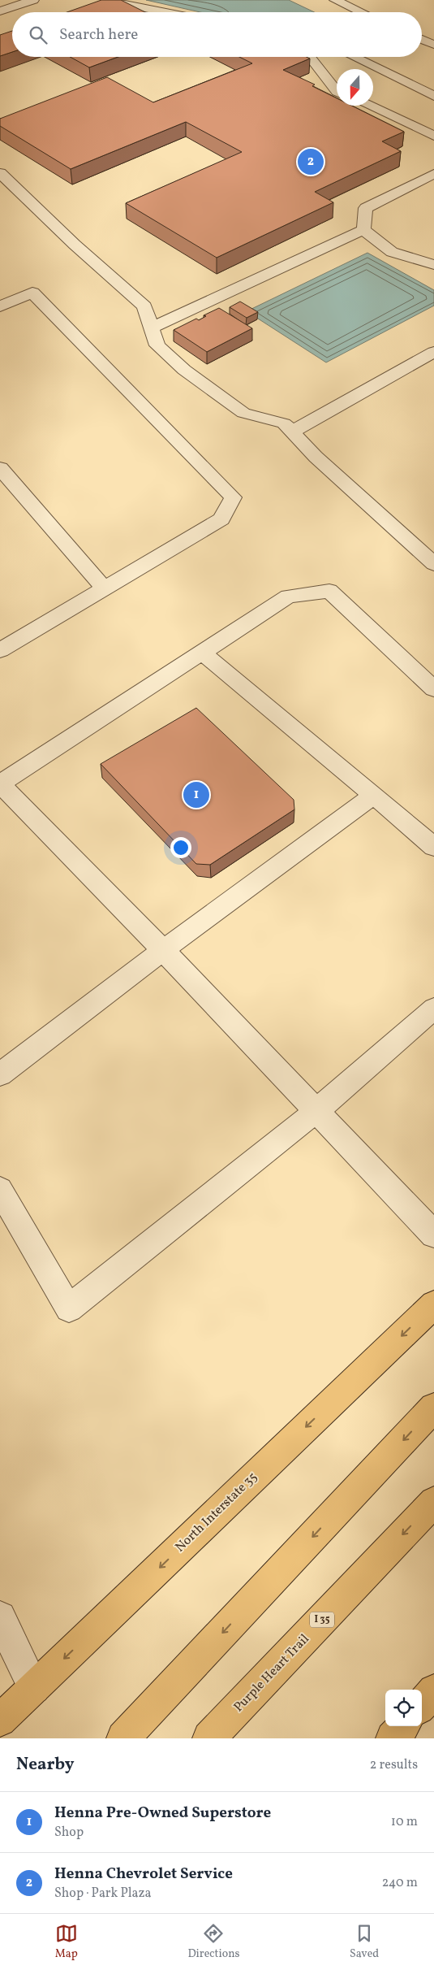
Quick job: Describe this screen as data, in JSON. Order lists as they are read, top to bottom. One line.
{"streets":{"main road":["North Interstate 35","I 35","Purple Heart Trail"]},"north":"bottom","page":{"search":"Search here","pins":["2","1"],"heading":["Nearby","2 results"],"list":[{"mark":"1","name":"Henna Pre-Owned Superstore","note":"Shop","value":"10 m"},{"mark":"2","name":"Henna Chevrolet Service","note":"Shop · Park Plaza","value":"240 m"}],"nav":["Map","Directions","Saved"]}}
